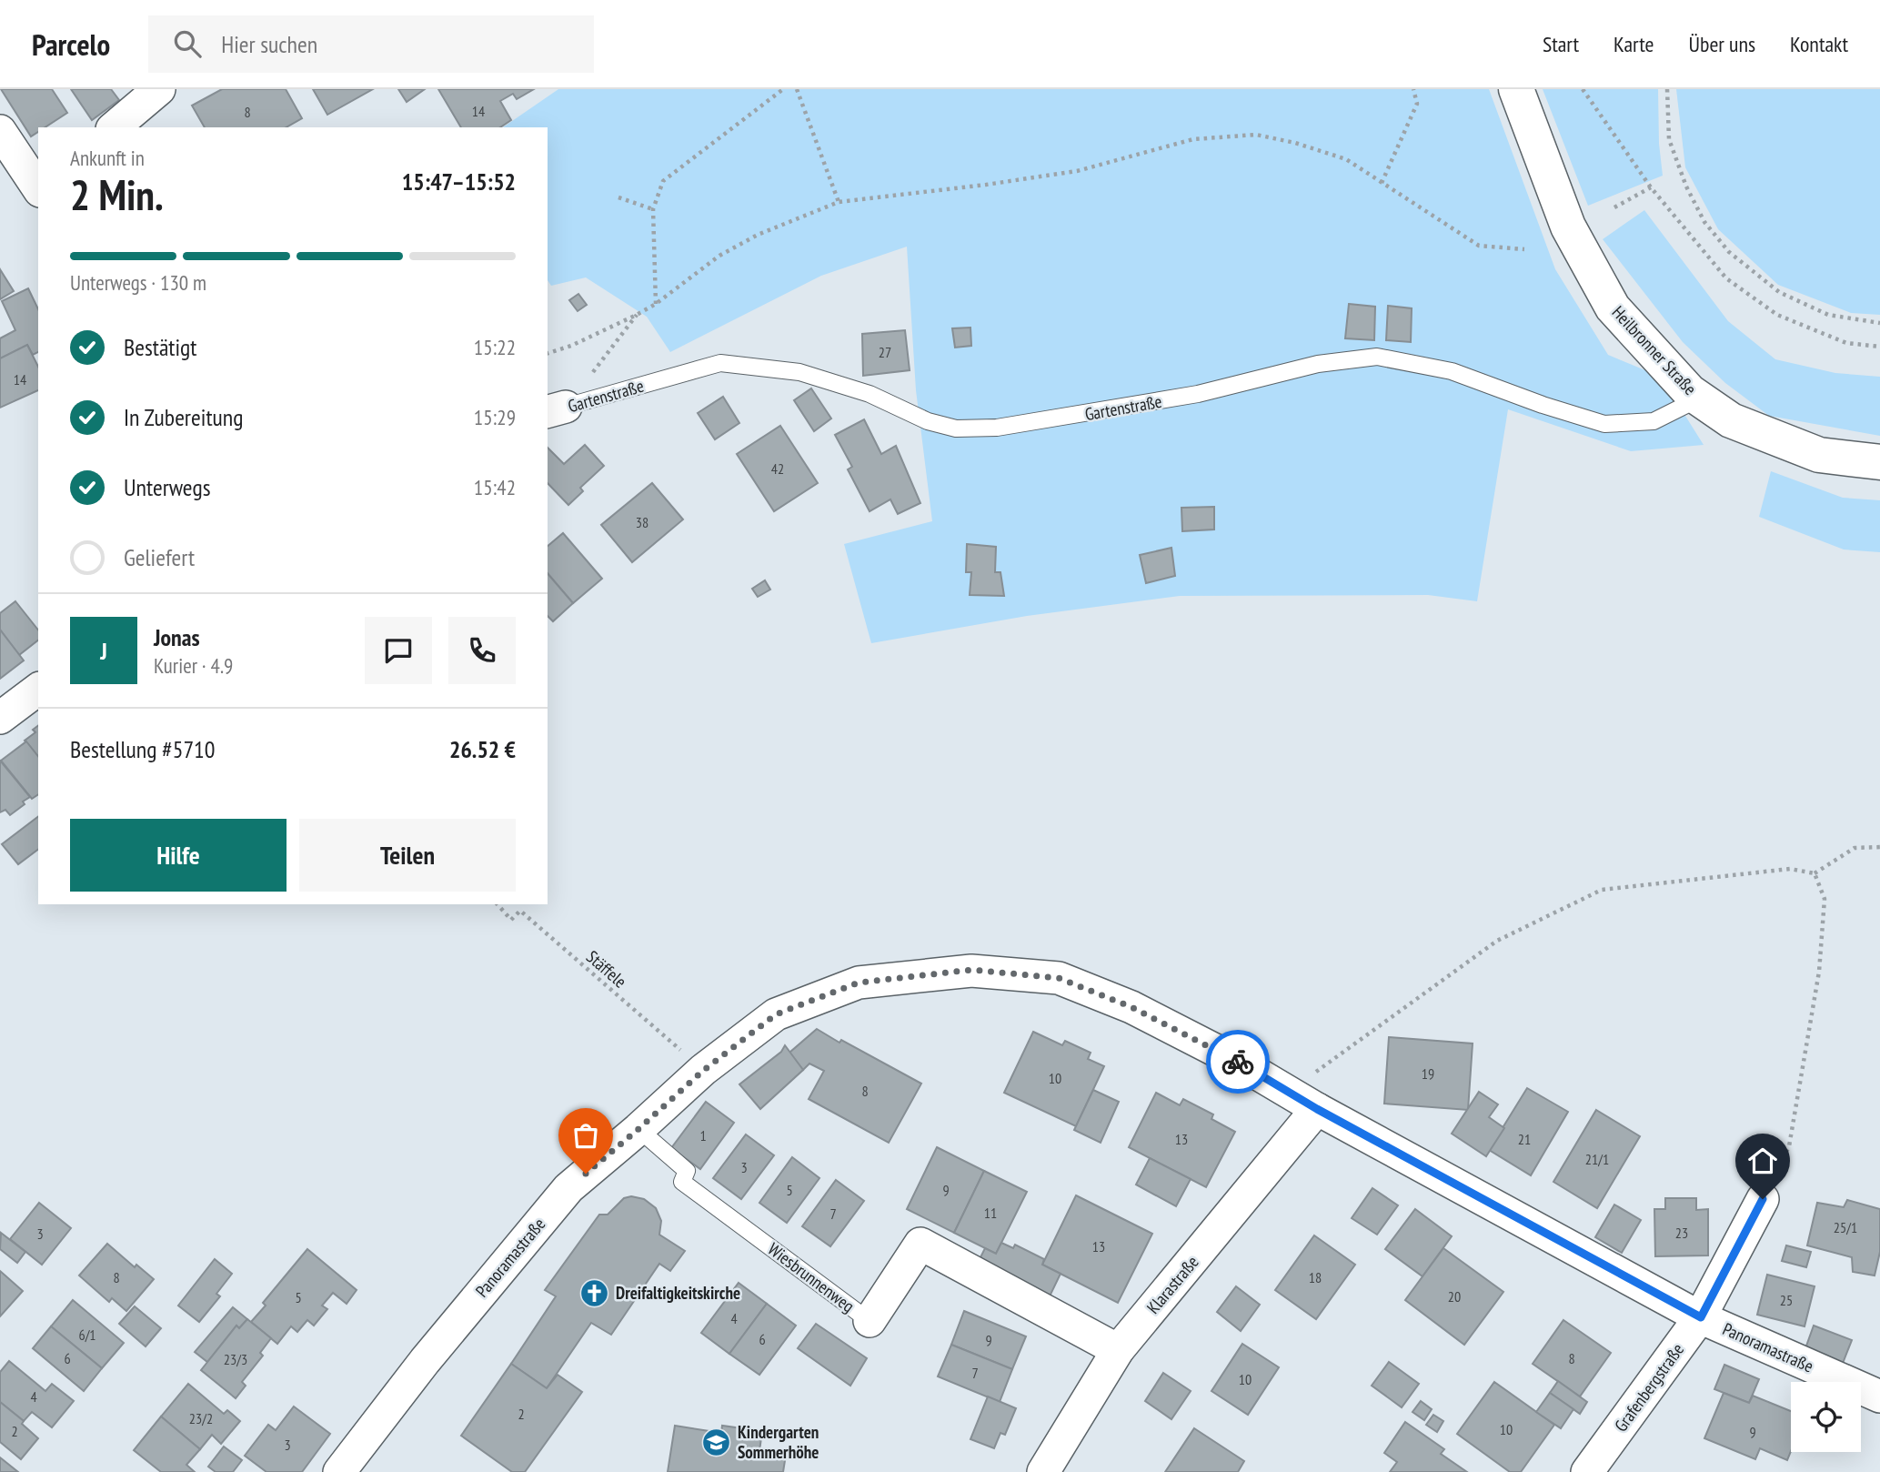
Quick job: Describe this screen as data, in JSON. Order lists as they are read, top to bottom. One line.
{"streets":{"main road":["Heilbronner Straße"],"street":["Panoramastraße","Wiesbrunnenweg","Klarastraße","Grafenbergstraße"],"lane":["Gartenstraße"],"path":["Stäffele"]},"crossings":[["Heilbronner Straße","Gartenstraße"],["Stäffele","Panoramastraße"],["Panoramastraße","Wiesbrunnenweg"],["Panoramastraße","Klarastraße"],["Panoramastraße","Grafenbergstraße"],["Wiesbrunnenweg","Klarastraße"]],"places":{"church":["Dreifaltigkeitskirche"],"school or university":["Kindergarten Sommerhöhe"]},"house_numbers":["14","8","27","14","42","38","19","10","8","1","13","21","21/1","3","5","9","11","7","25/1","23","3","13","8","18","20","5","25","4","6/1","6","9","6","8","23/3","7","10","4","2","23/2","10","2","9","3"],"page":{"header":"Parcelo","search":"Hier suchen","nav":["Start","Karte","Über uns","Kontakt"],"heading":["2 Min.","Ankunft in","15:47–15:52"],"panel":["Jonas","Kurier · 4.9","Bestellung #5710","26.52 €"],"bar":"Unterwegs · 130 m","list":[["Bestätigt","15:22"],["In Zubereitung","15:29"],["Unterwegs","15:42"],"Geliefert"],"round":"J","buttons":["Hilfe","Teilen"]}}
